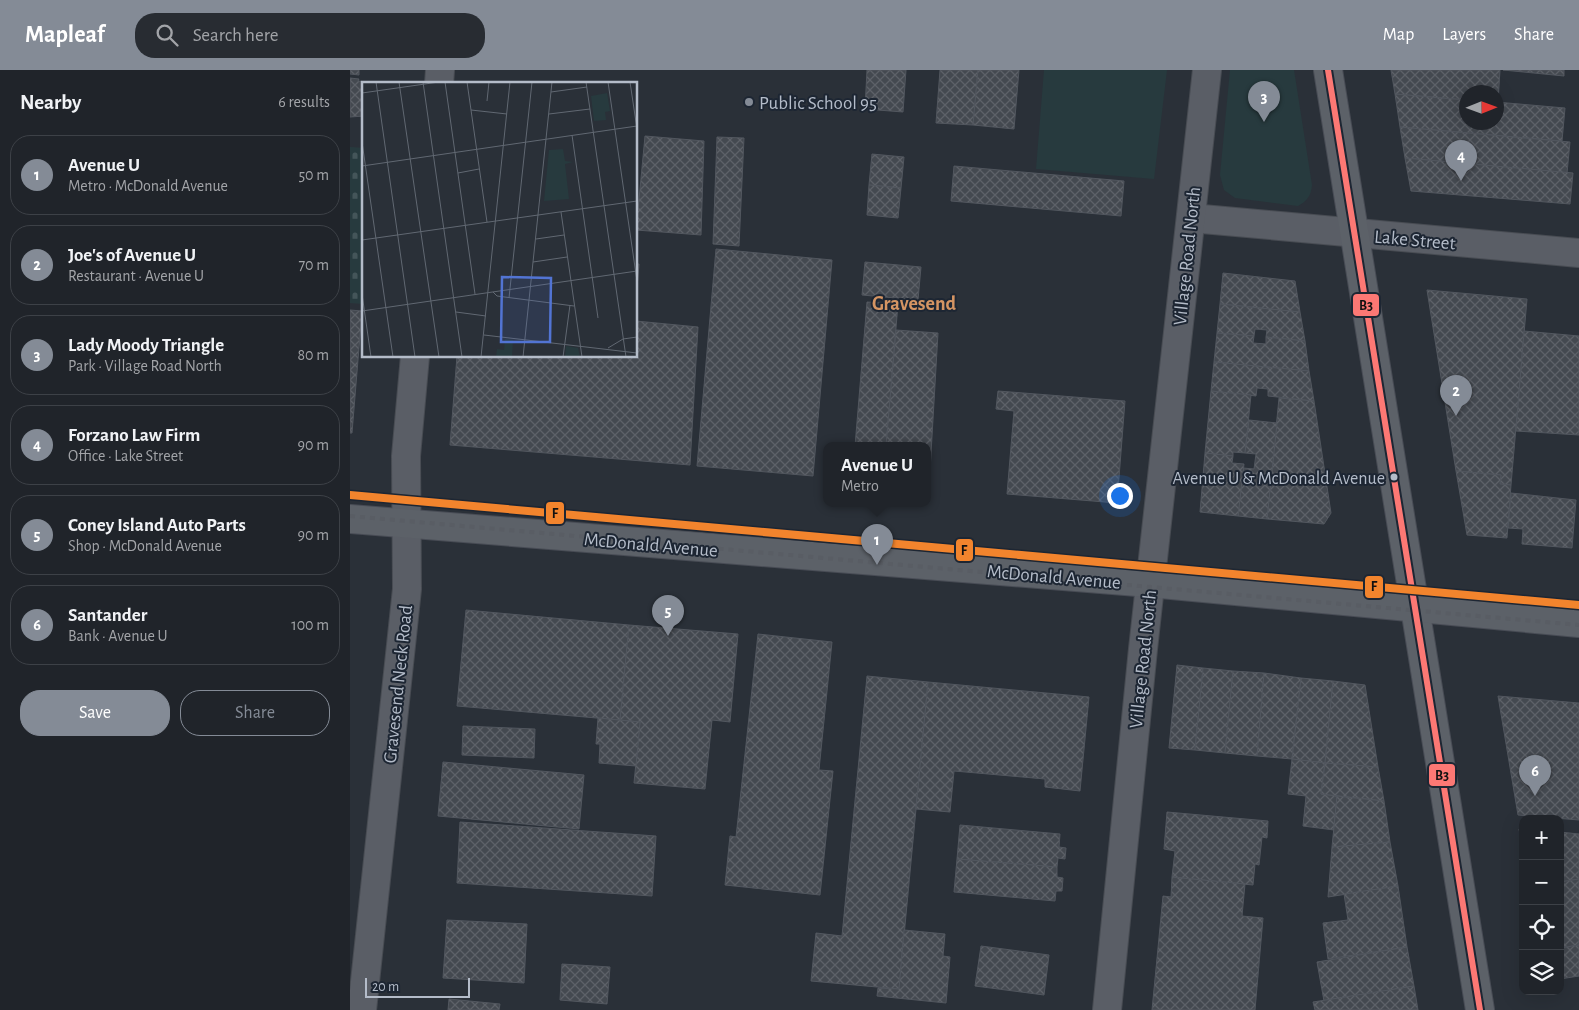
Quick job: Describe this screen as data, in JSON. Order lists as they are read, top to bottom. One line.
{"streets":{"main road":["McDonald Avenue"],"street":["Lake Street","Village Road North","Gravesend Neck Road"]},"crossings":[["Lake Street","Village Road North"],["Village Road North","McDonald Avenue"],["McDonald Avenue","Gravesend Neck Road"]],"districts":["Gravesend"],"places":["Public School 95","Avenue U & McDonald Avenue"],"lines":["transit line B3","transit line F"],"scale_bar":"20 m","north":"right","page":{"header":"Mapleaf","search":"Search here","nav":["Map","Layers","Share"],"heading":["Nearby","6 results"],"pins":["3","4","2","1","5","6"],"list":[{"mark":"1","name":"Avenue U","note":"Metro · McDonald Avenue","value":"50 m"},{"mark":"2","name":"Joe's of Avenue U","note":"Restaurant · Avenue U","value":"70 m"},{"mark":"3","name":"Lady Moody Triangle","note":"Park · Village Road North","value":"80 m"},{"mark":"4","name":"Forzano Law Firm","note":"Office · Lake Street","value":"90 m"},{"mark":"5","name":"Coney Island Auto Parts","note":"Shop · McDonald Avenue","value":"90 m"},{"mark":"6","name":"Santander","note":"Bank · Avenue U","value":"100 m"}],"popup":["Avenue U","Metro"],"buttons":["Save","Share"],"map_buttons":["+","−"],"scale":"20 m"}}
